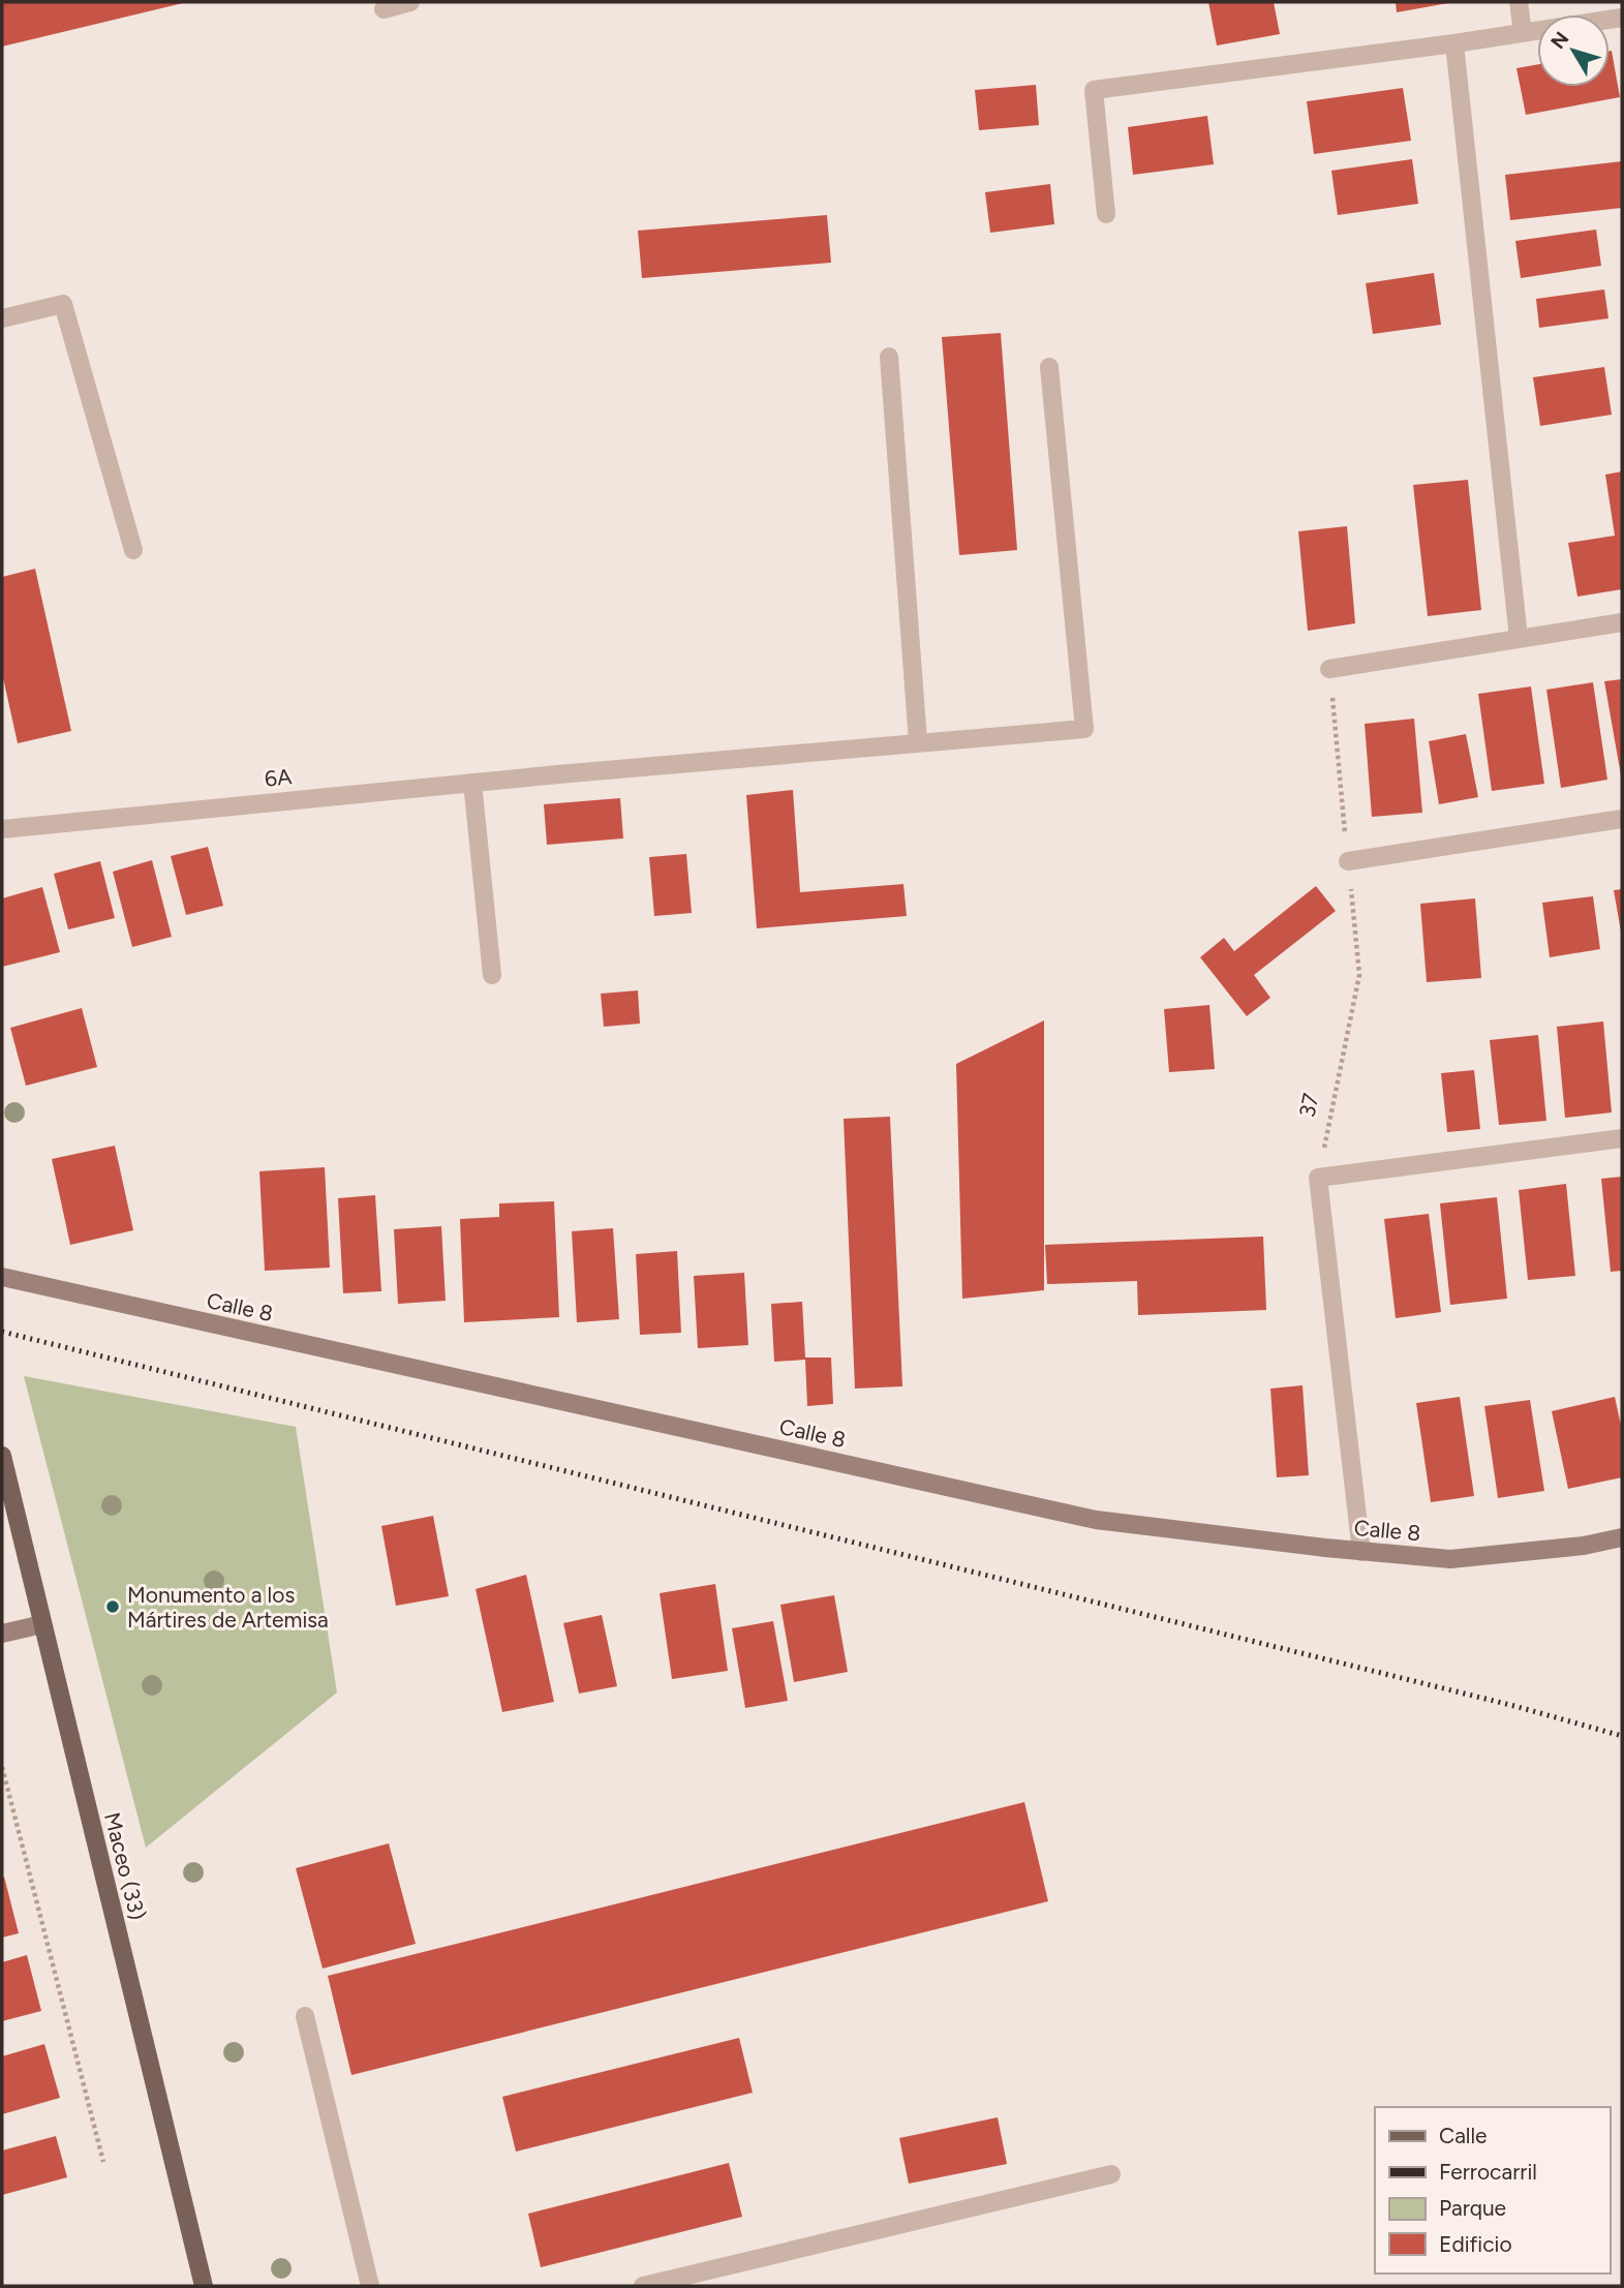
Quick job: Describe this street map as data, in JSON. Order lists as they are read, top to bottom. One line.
{"streets":{"main road":["Maceo (33)"],"street":["6A","Calle 8"],"path":["37"]},"places":["Monumento a los Mártires de Artemisa"],"legend":["Calle","Ferrocarril","Parque","Edificio"],"north":"top left"}
